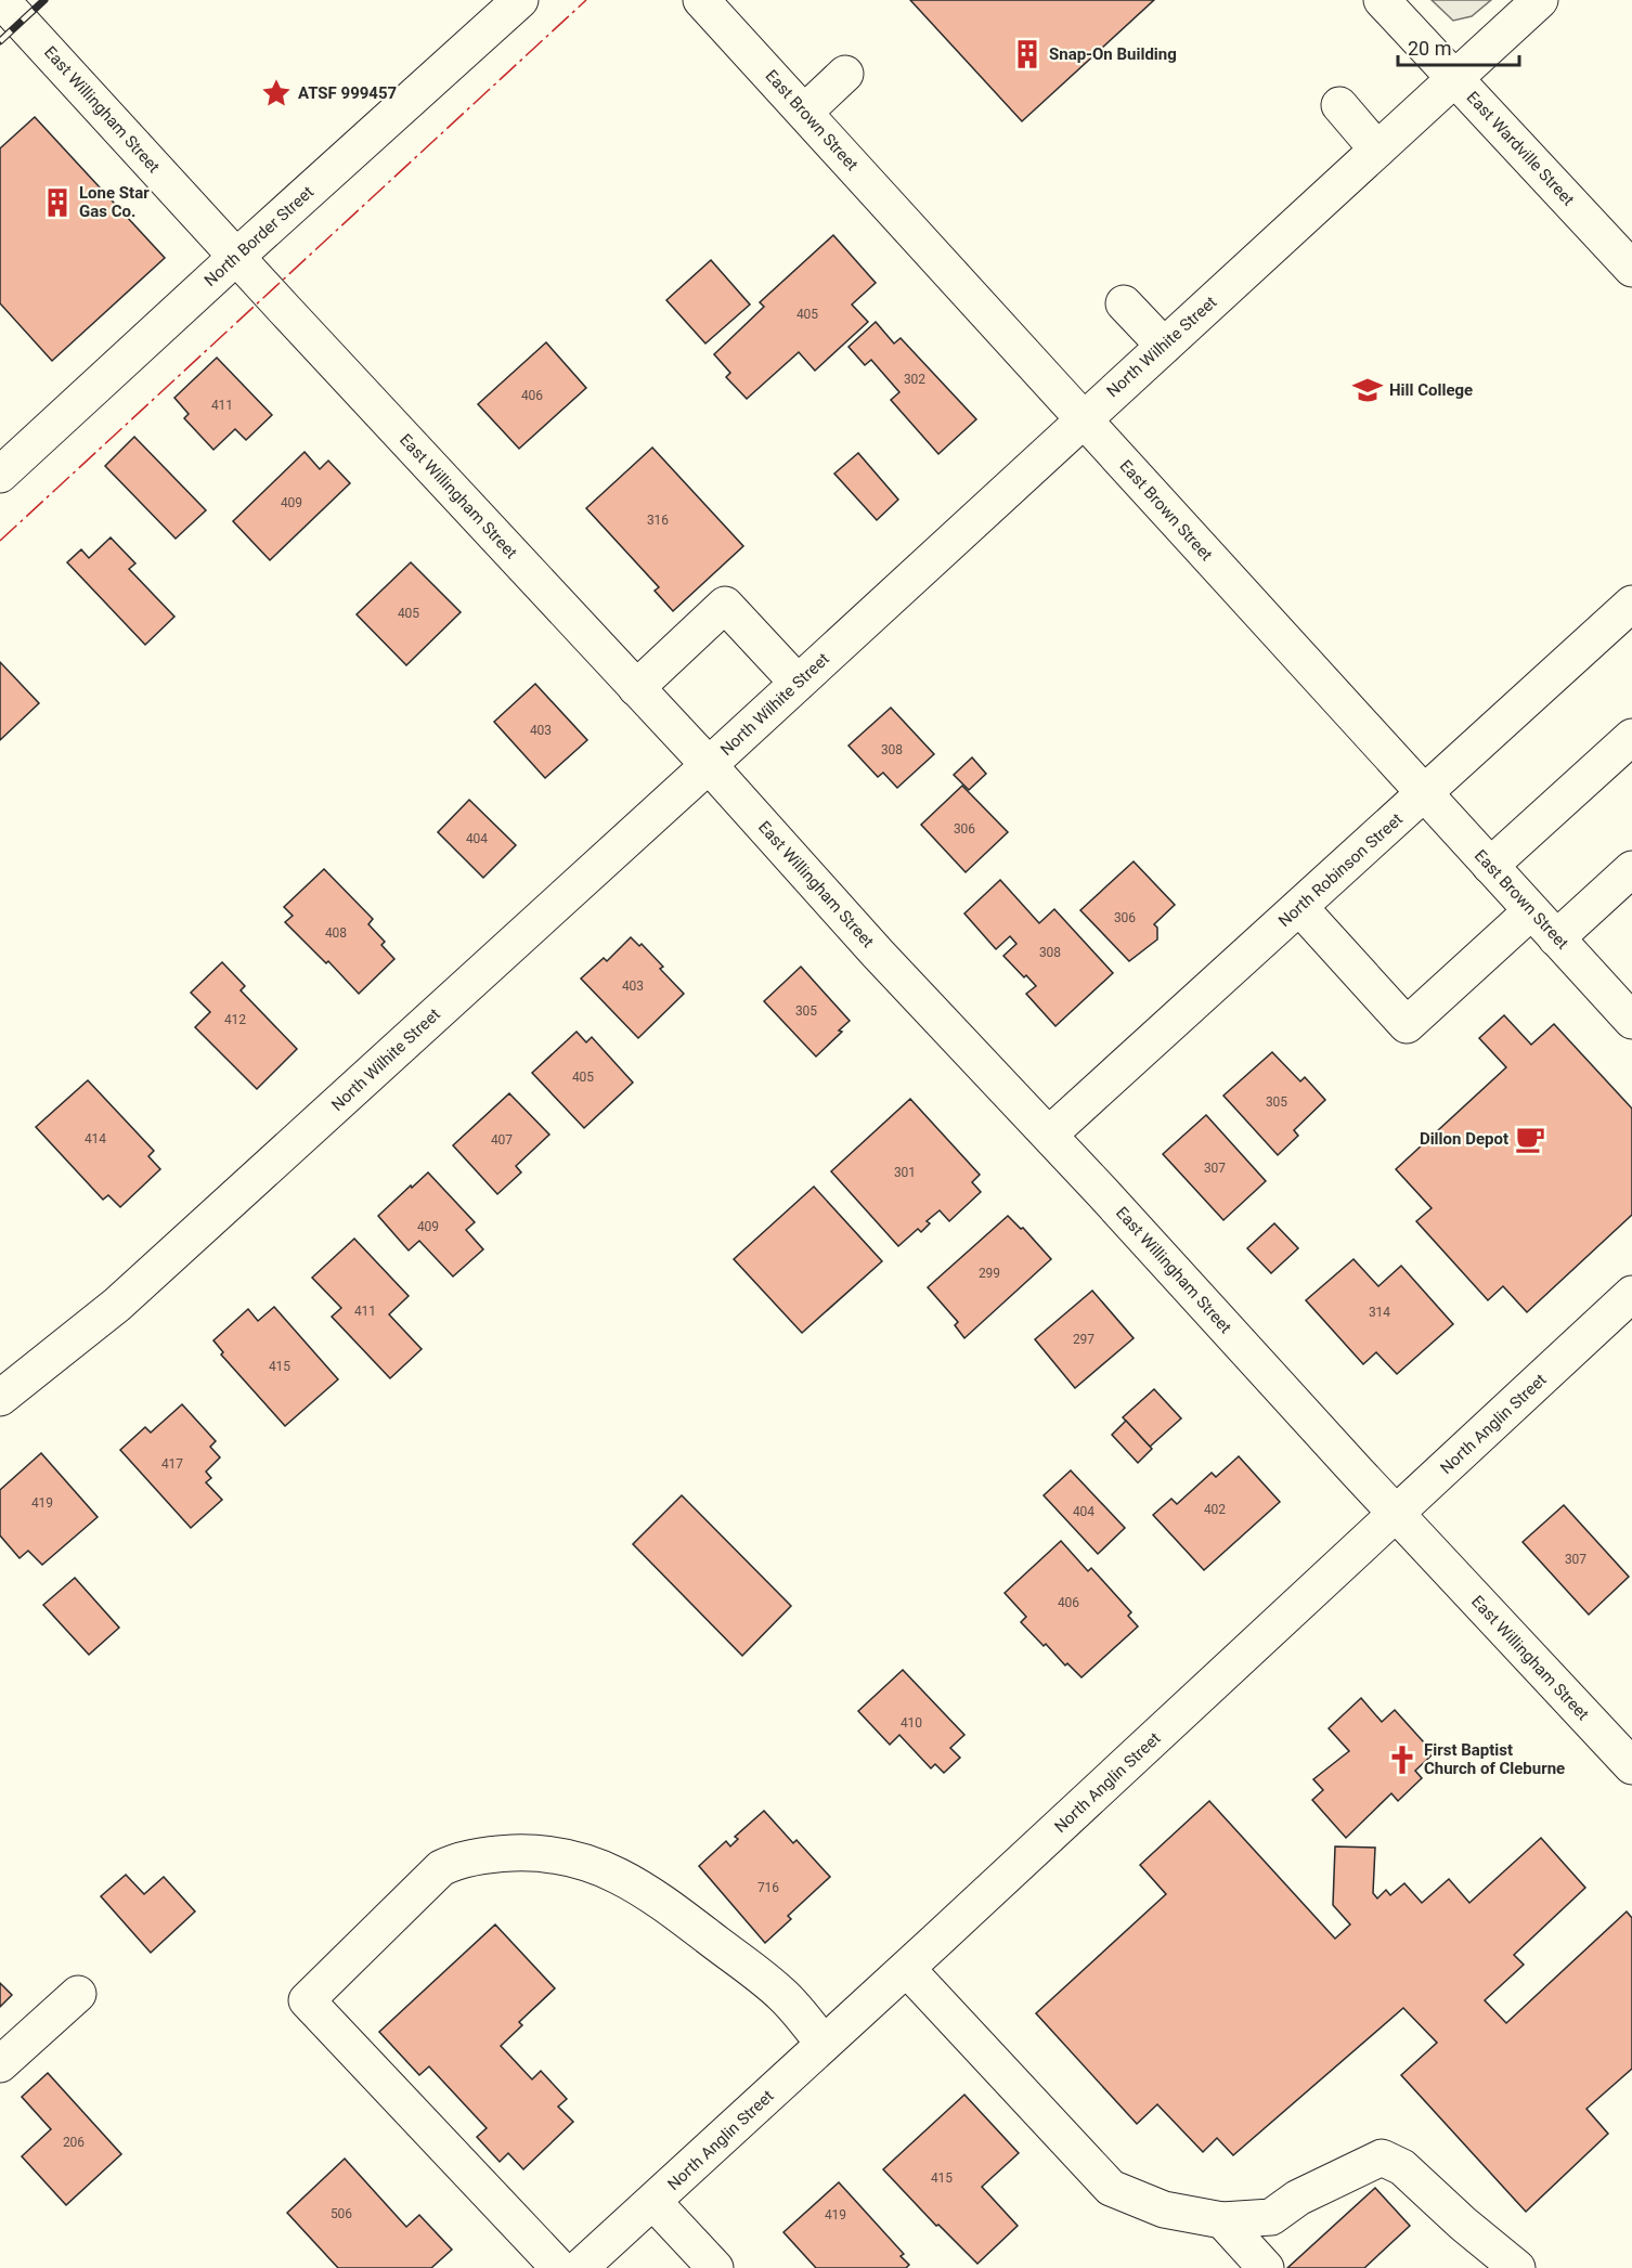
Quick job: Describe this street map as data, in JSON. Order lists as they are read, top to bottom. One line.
{"streets":{"street":["East Willingham Street","East Brown Street","East Wardville Street","North Border Street","North Wilhite Street","North Robinson Street","North Anglin Street"]},"crossings":[["East Willingham Street","North Border Street"],["East Willingham Street","North Wilhite Street"],["East Willingham Street","North Robinson Street"],["East Willingham Street","North Anglin Street"],["East Brown Street","North Wilhite Street"],["East Brown Street","North Robinson Street"],["East Wardville Street","North Wilhite Street"]],"places":{"building":["Snap-On Building","Lone Star Gas Co."],"place":["ATSF 999457"],"school or university":["Hill College"],"cafe":["Dillon Depot"],"church":["First Baptist Church of Cleburne"]},"house_numbers":["405","302","406","411","409","316","405","403","308","306","404","306","408","308","403","305","412","405","305","414","407","307","301","409","299","411","314","297","415","417","419","402","404","307","406","410","716","206","415","506","419"],"scale_bar":"20 m"}
